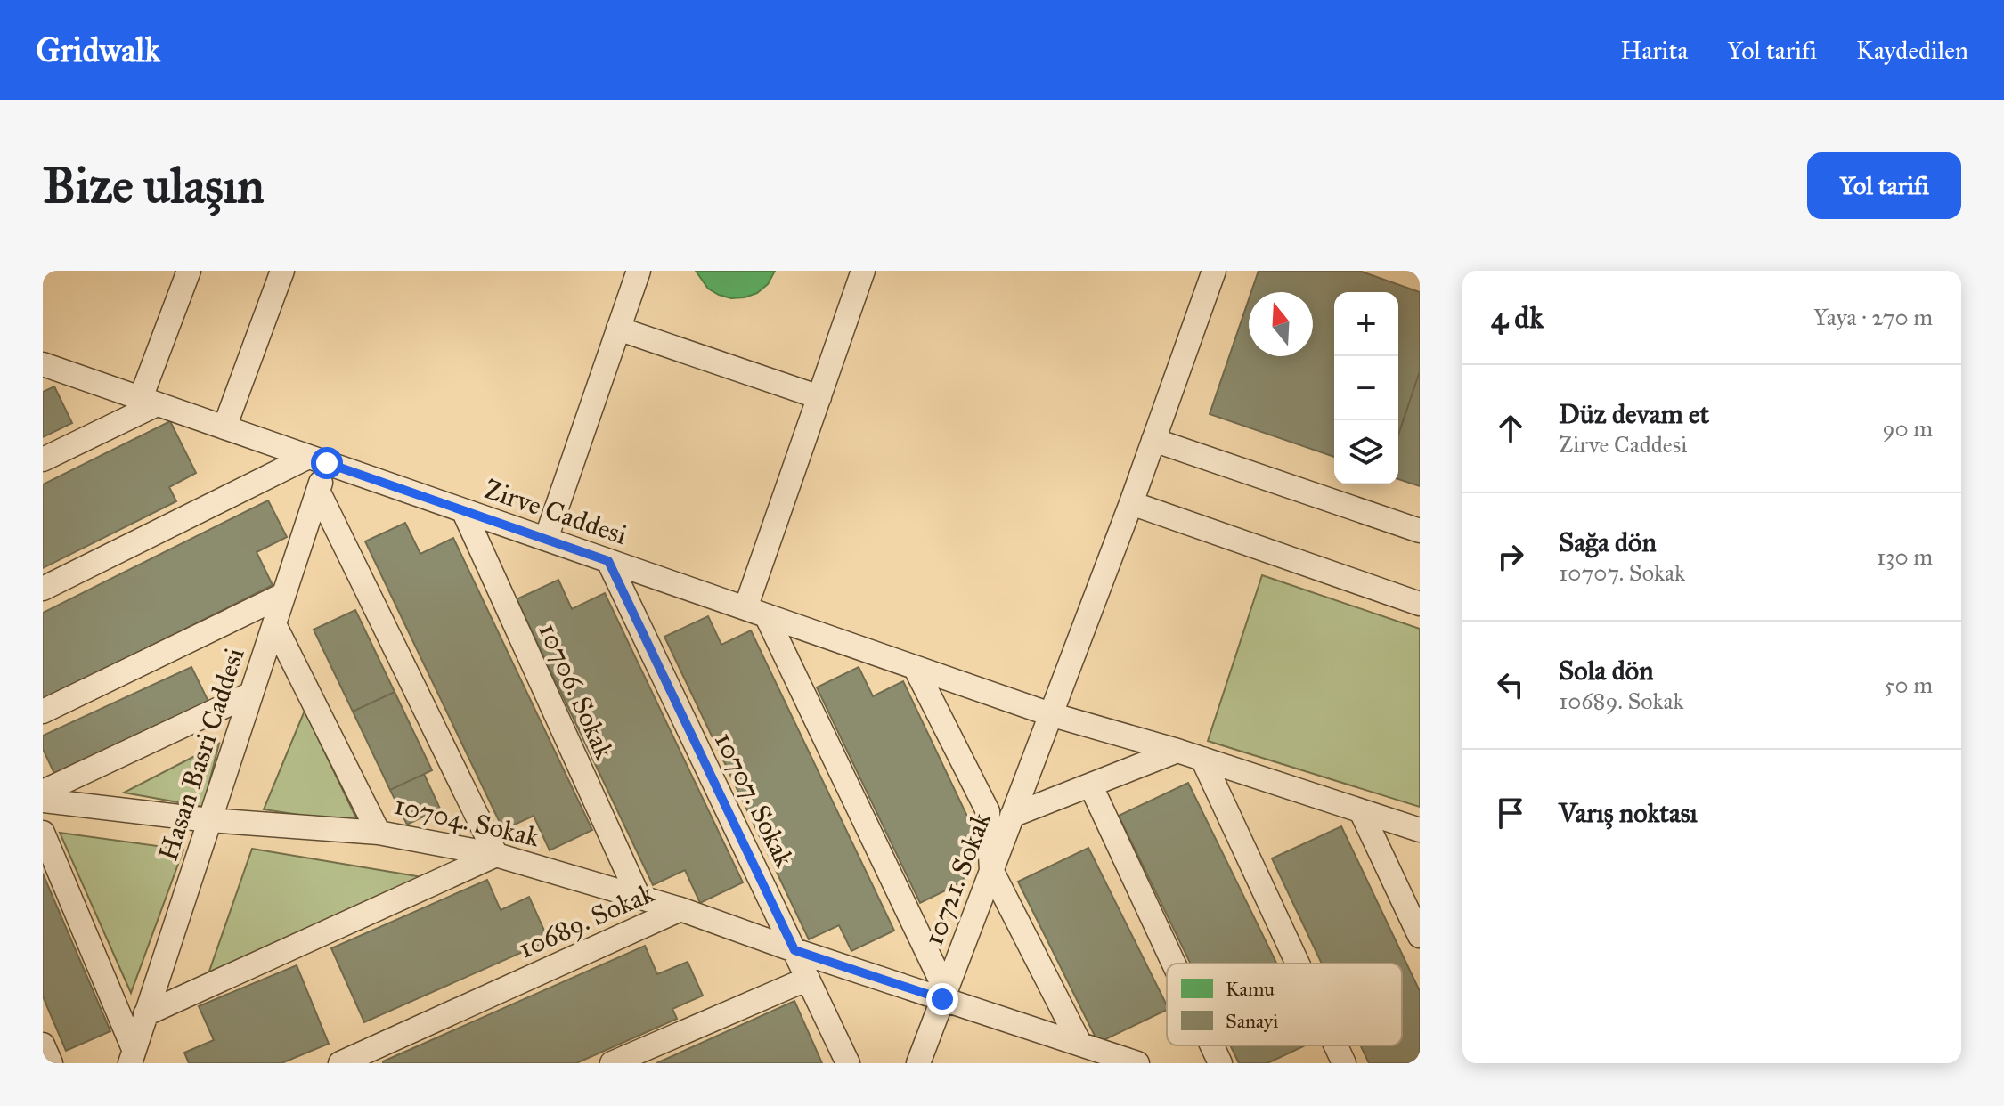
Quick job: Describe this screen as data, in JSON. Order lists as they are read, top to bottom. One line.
{"streets":{"street":["Zirve Caddesi","10706. Sokak","Hasan Basri Caddesi","10707. Sokak","10704. Sokak","10721. Sokak","10689. Sokak"]},"crossings":[["Zirve Caddesi","10706. Sokak"],["Zirve Caddesi","Hasan Basri Caddesi"],["Zirve Caddesi","10707. Sokak"],["Zirve Caddesi","10721. Sokak"],["10706. Sokak","10704. Sokak"],["Hasan Basri Caddesi","10704. Sokak"],["10707. Sokak","10689. Sokak"],["10704. Sokak","10689. Sokak"],["10721. Sokak","10689. Sokak"]],"legend":["Kamu","Sanayi"],"north":"top","page":{"header":"Gridwalk","nav":["Harita","Yol tarifi","Kaydedilen"],"buttons":"Yol tarifi","title":"Bize ulaşın","heading":["4 dk","Yaya · 270 m"],"map_buttons":["+","−"],"list":[["Düz devam et","Zirve Caddesi","90 m"],["Sağa dön","10707. Sokak","130 m"],["Sola dön","10689. Sokak","50 m"],"Varış noktası"]}}
